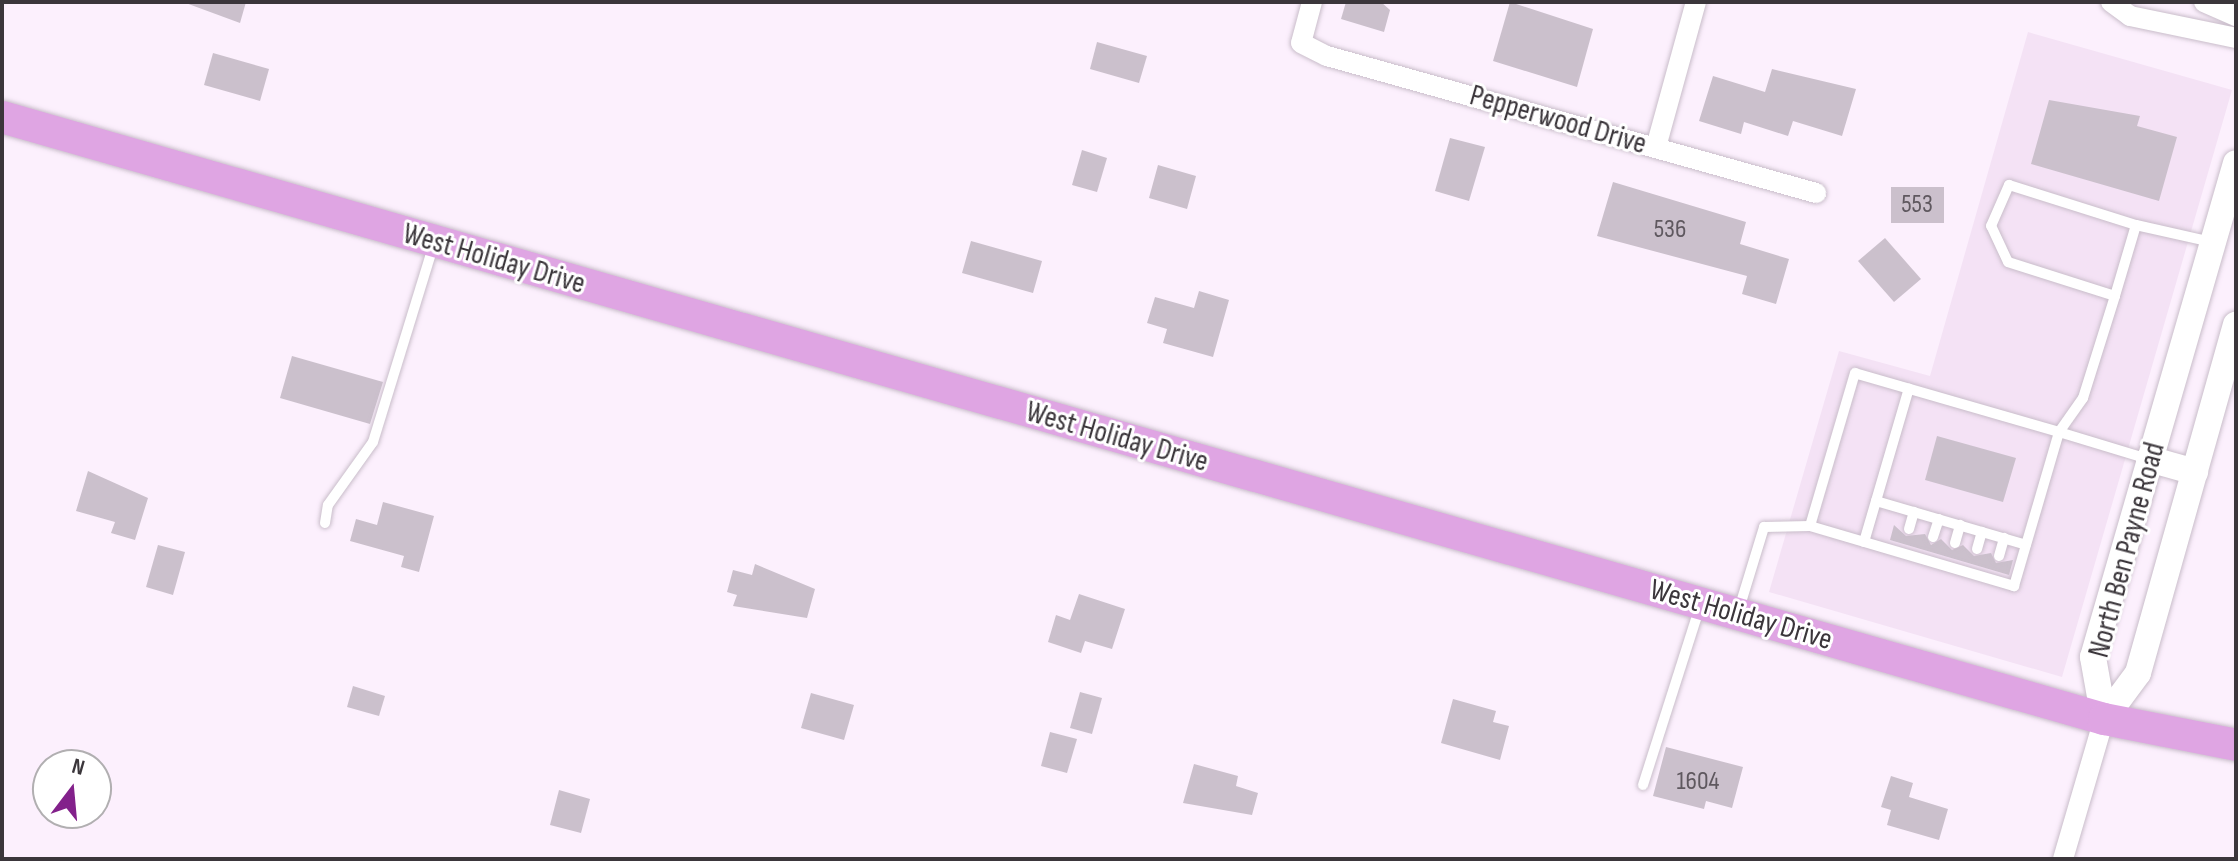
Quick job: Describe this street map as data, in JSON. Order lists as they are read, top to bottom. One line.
{"streets":{"main road":["West Holiday Drive"],"street":["Pepperwood Drive","North Ben Payne Road"]},"crossings":[["West Holiday Drive","North Ben Payne Road"]],"house_numbers":["553","536","1604"],"north":"top"}
